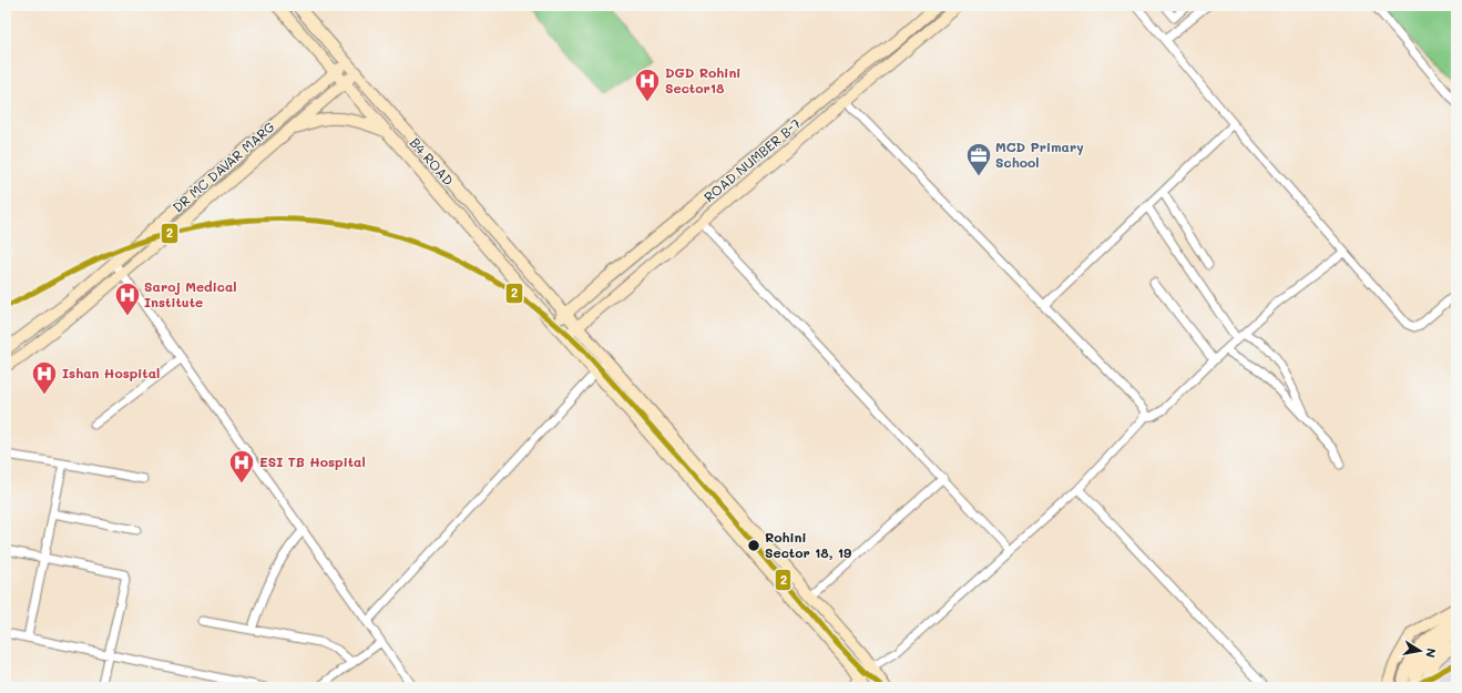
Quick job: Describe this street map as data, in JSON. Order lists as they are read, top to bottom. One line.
{"streets":{"street":["ROAD NUMBER B-7","B4 ROAD","DR MC DAVAR MARG"]},"crossings":[["ROAD NUMBER B-7","B4 ROAD"],["B4 ROAD","DR MC DAVAR MARG"]],"places":{"hospital":["DGD Rohini Sector18","Saroj Medical Institute","Ishan Hospital","ESI TB Hospital"],"office":["MCD Primary School"],"other":["Rohini Sector 18, 19"]},"lines":["transit line 2"],"north":"right"}
